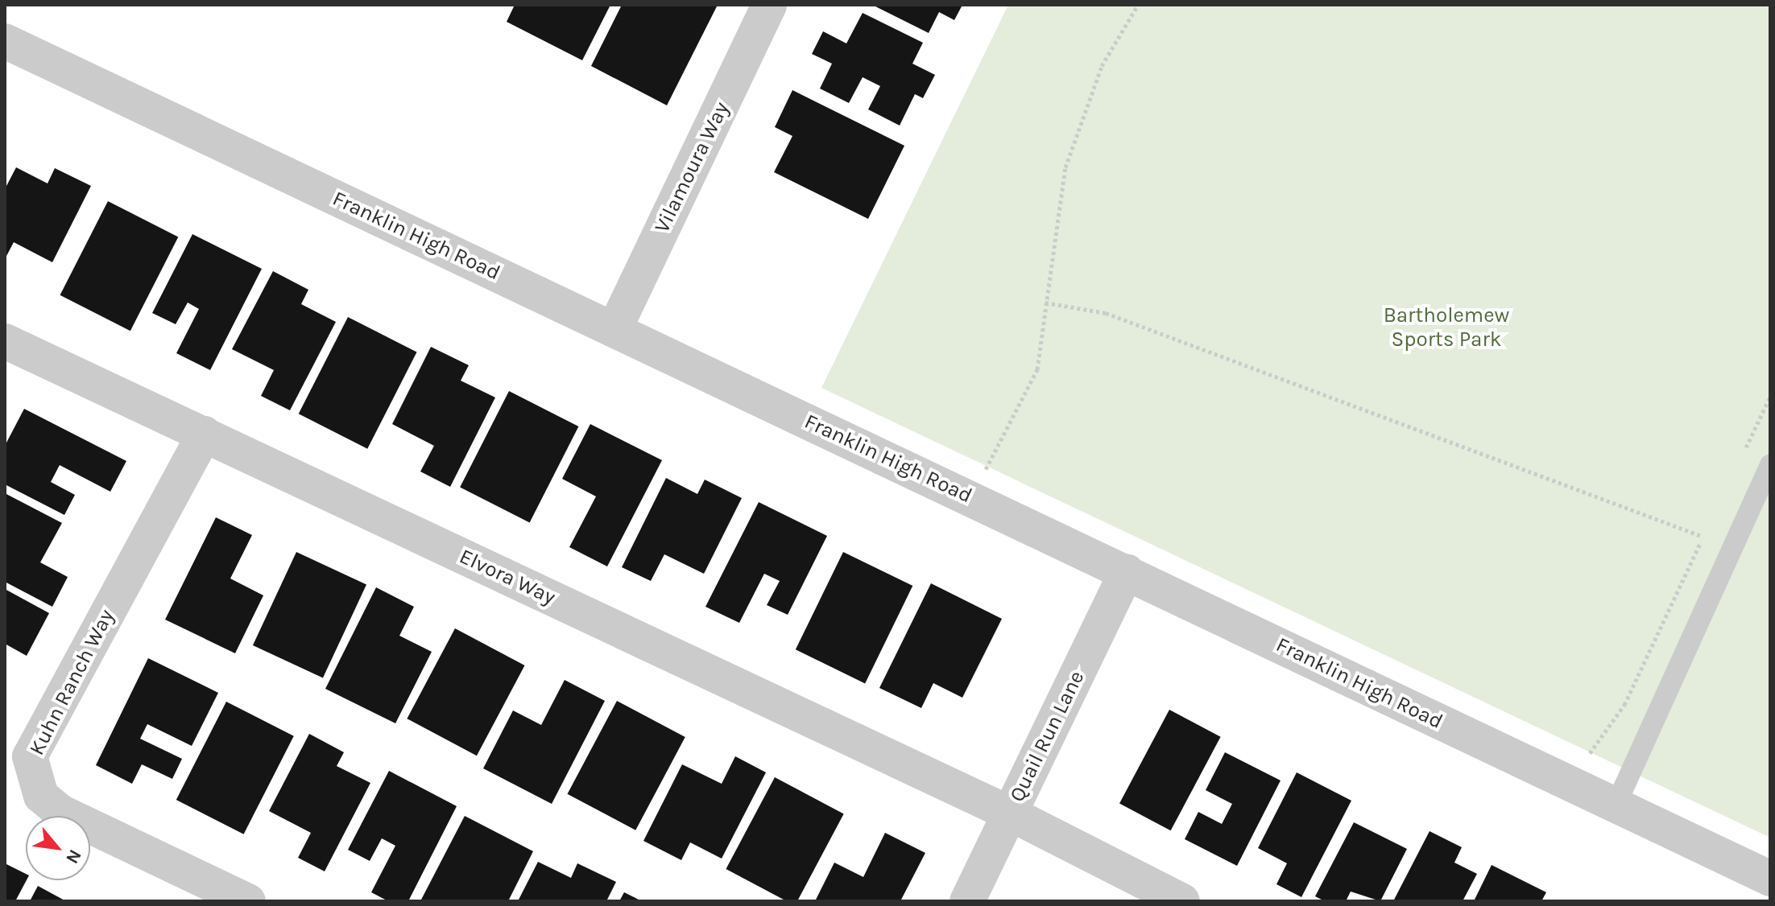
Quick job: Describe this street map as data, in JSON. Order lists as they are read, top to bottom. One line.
{"streets":{"street":["Vilamoura Way","Franklin High Road","Elvora Way","Kuhn Ranch Way","Quail Run Lane"]},"crossings":[["Vilamoura Way","Franklin High Road"],["Franklin High Road","Quail Run Lane"],["Elvora Way","Kuhn Ranch Way"],["Elvora Way","Quail Run Lane"]],"parks":["Bartholemew Sports Park"],"north":"bottom right"}
